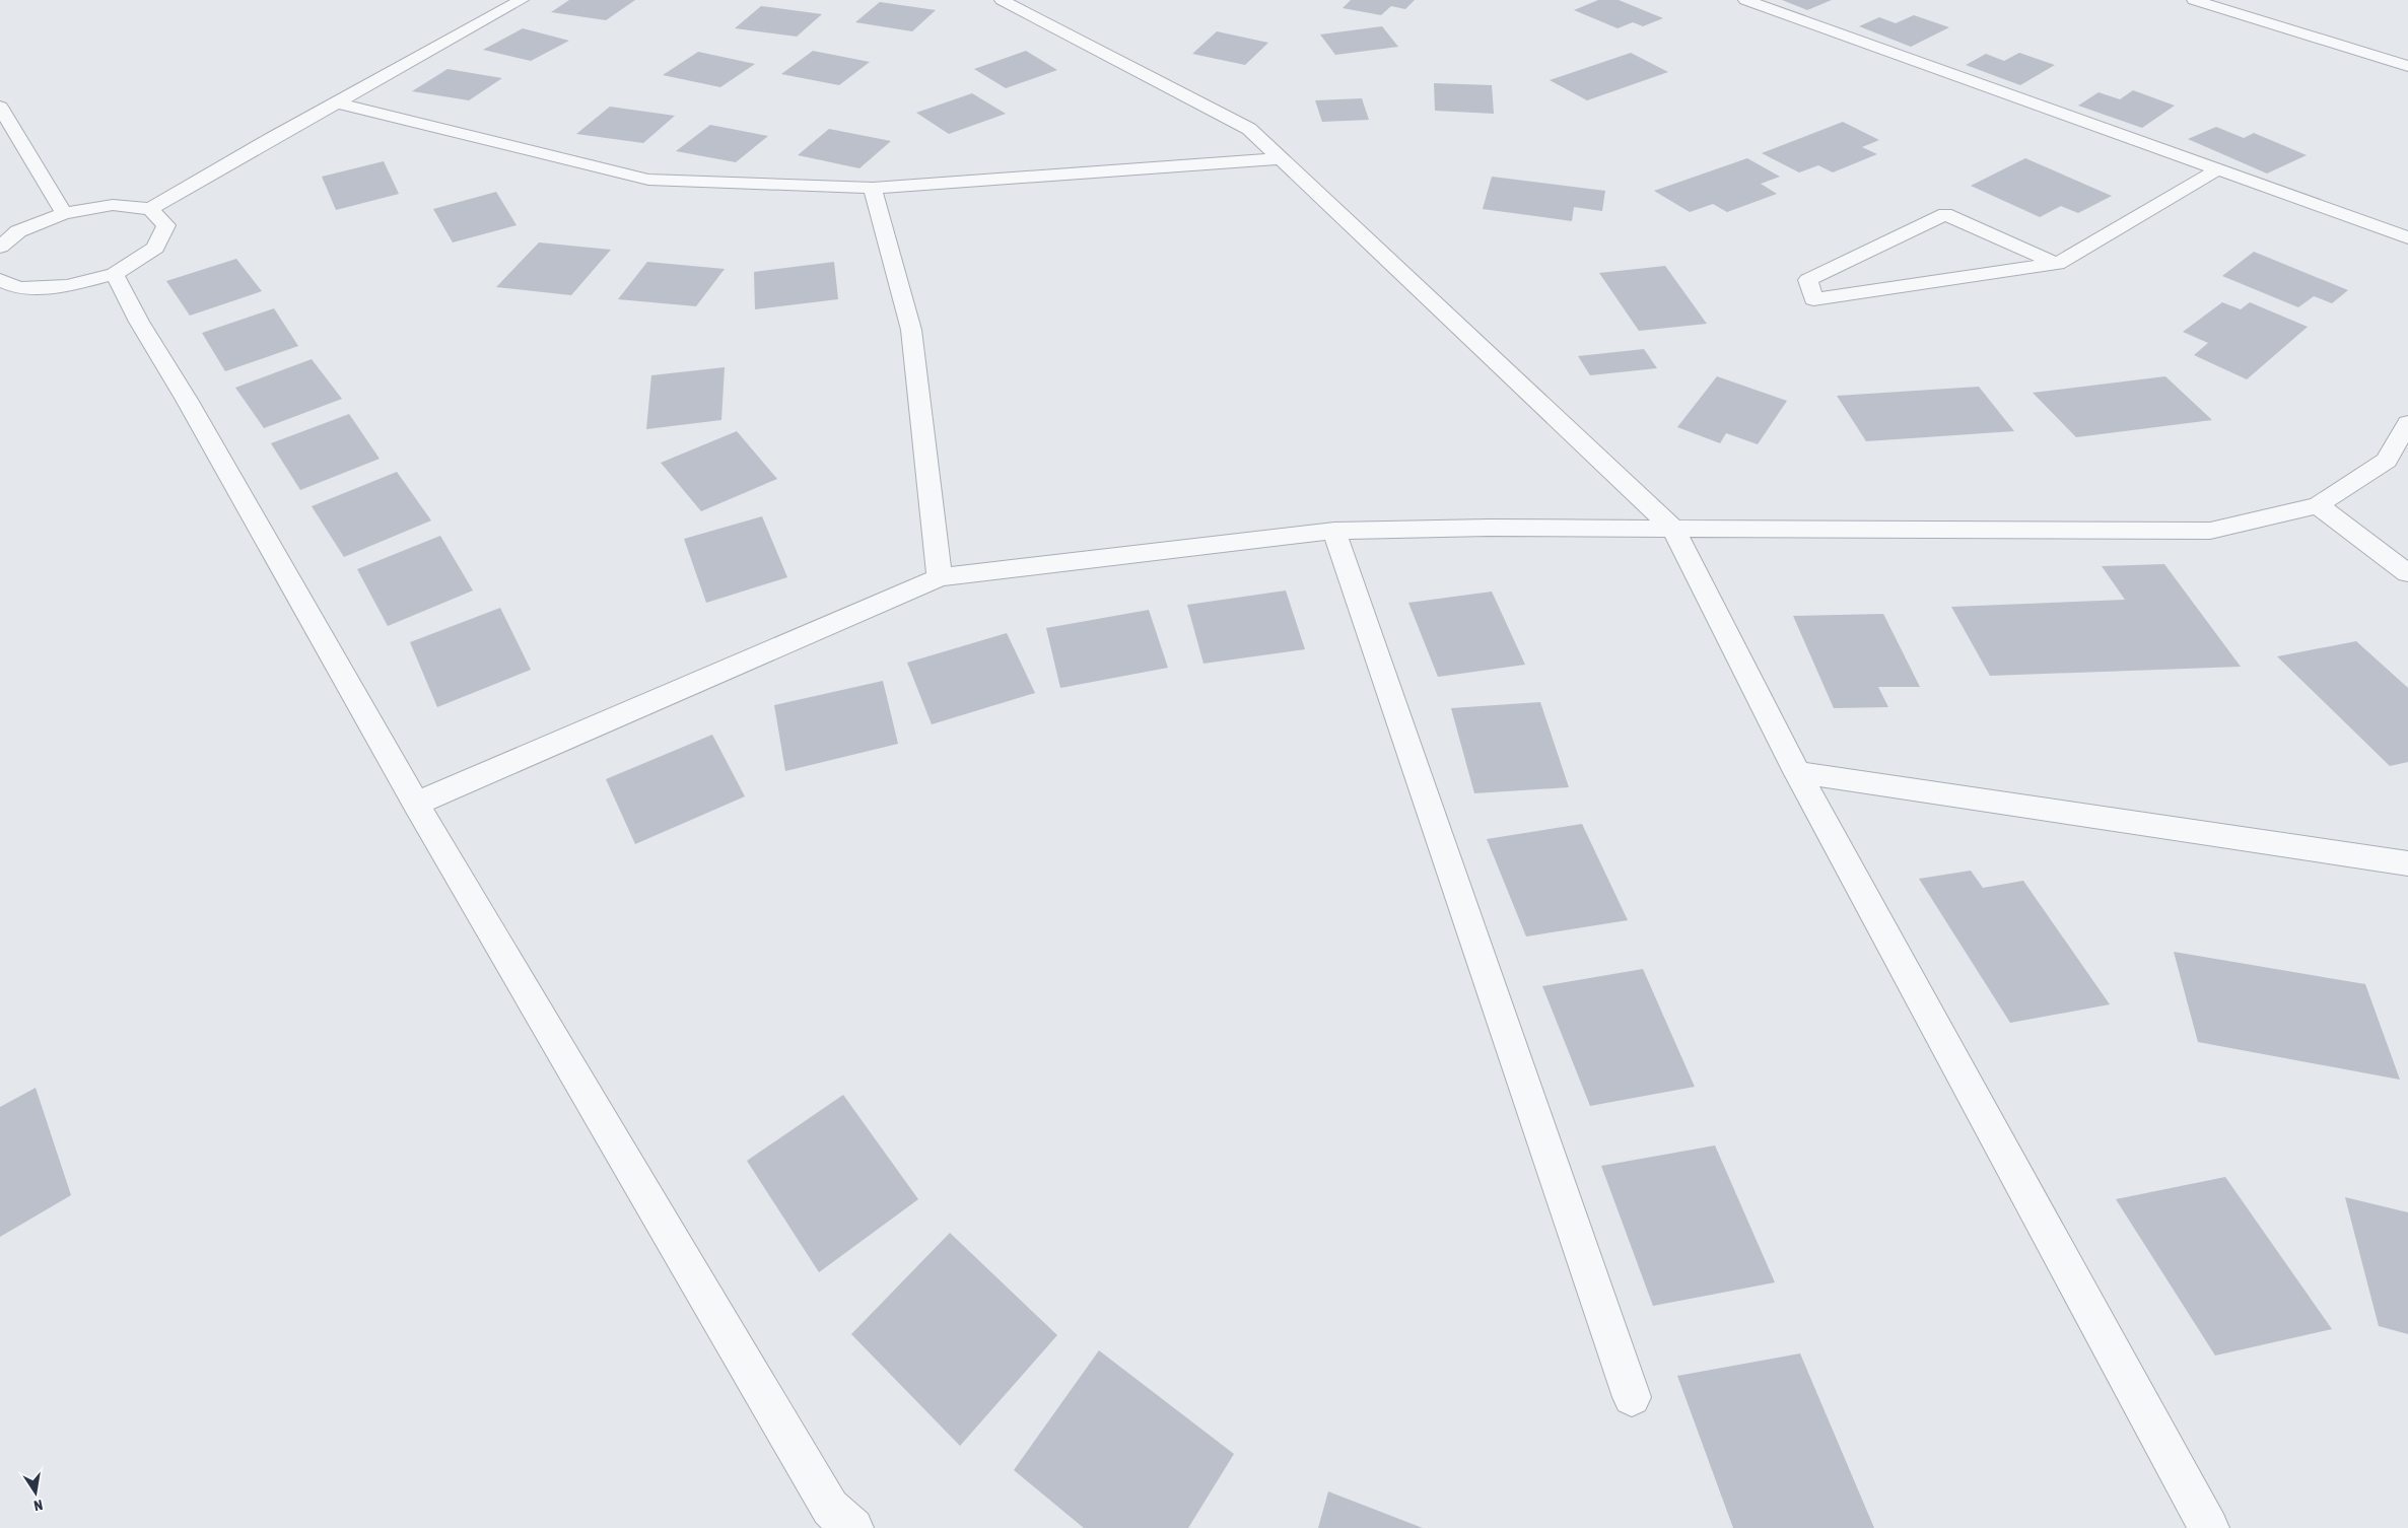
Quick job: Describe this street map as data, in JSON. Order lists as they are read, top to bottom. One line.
{"north":"bottom"}
